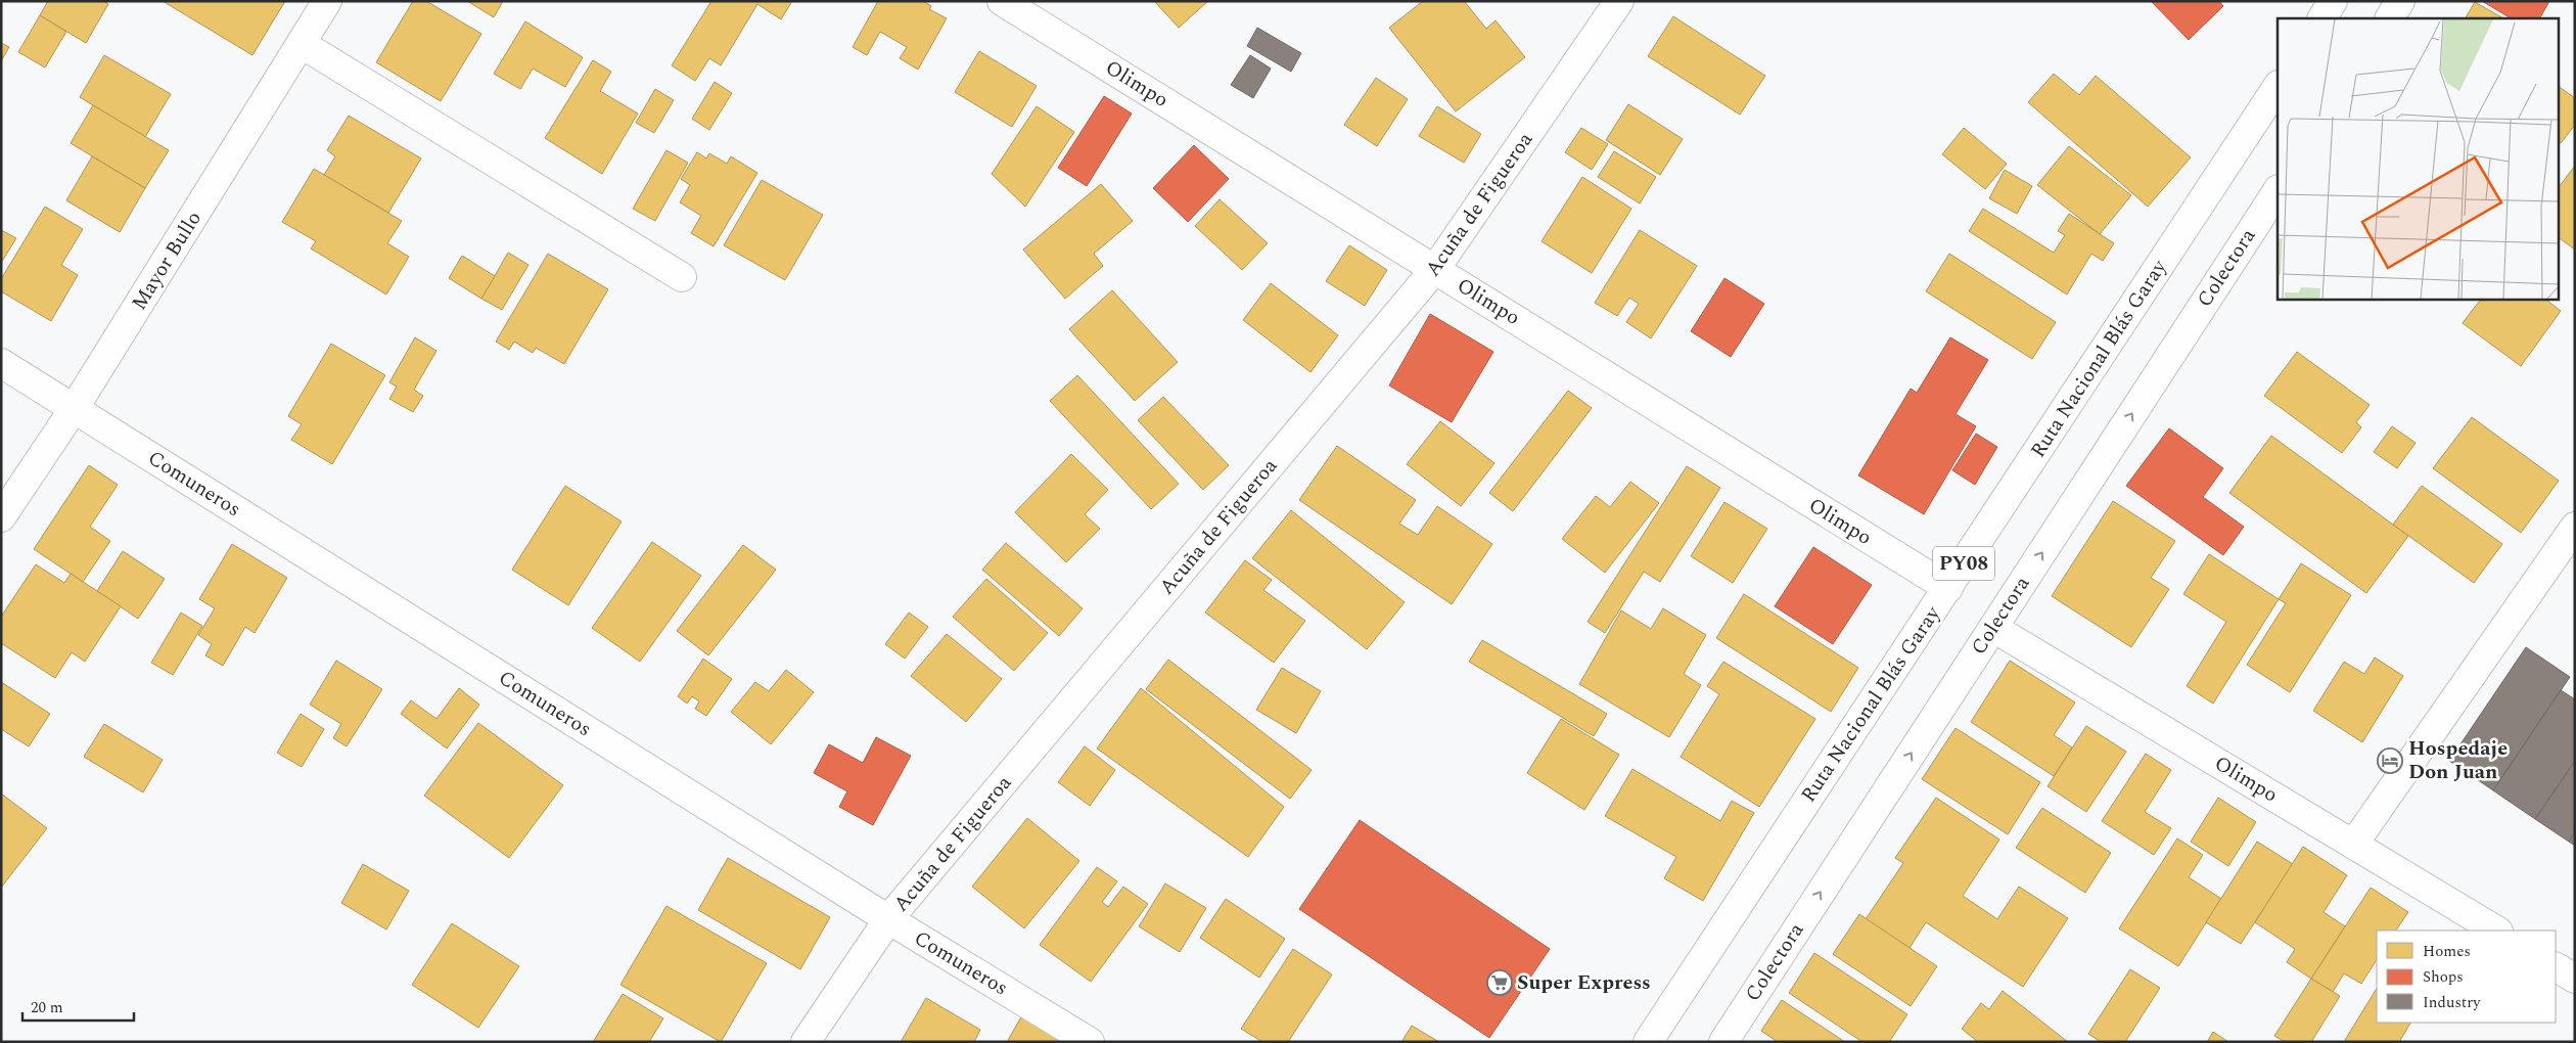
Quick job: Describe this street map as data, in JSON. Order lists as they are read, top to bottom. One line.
{"streets":{"main road":["Olimpo","Acuña de Figueroa","Mayor Bullo","Colectora","Ruta Nacional Blás Garay","Comuneros","PY08"]},"crossings":[["Olimpo","Acuña de Figueroa"],["Olimpo","Colectora"],["Olimpo","Ruta Nacional Blás Garay"],["Acuña de Figueroa","Comuneros"],["Mayor Bullo","Comuneros"]],"one_way":["Colectora"],"places":{"hotel":["Hospedaje Don Juan"],"supermarket":["Super Express"]},"legend":["Homes","Shops","Industry"],"scale_bar":"20 m"}
